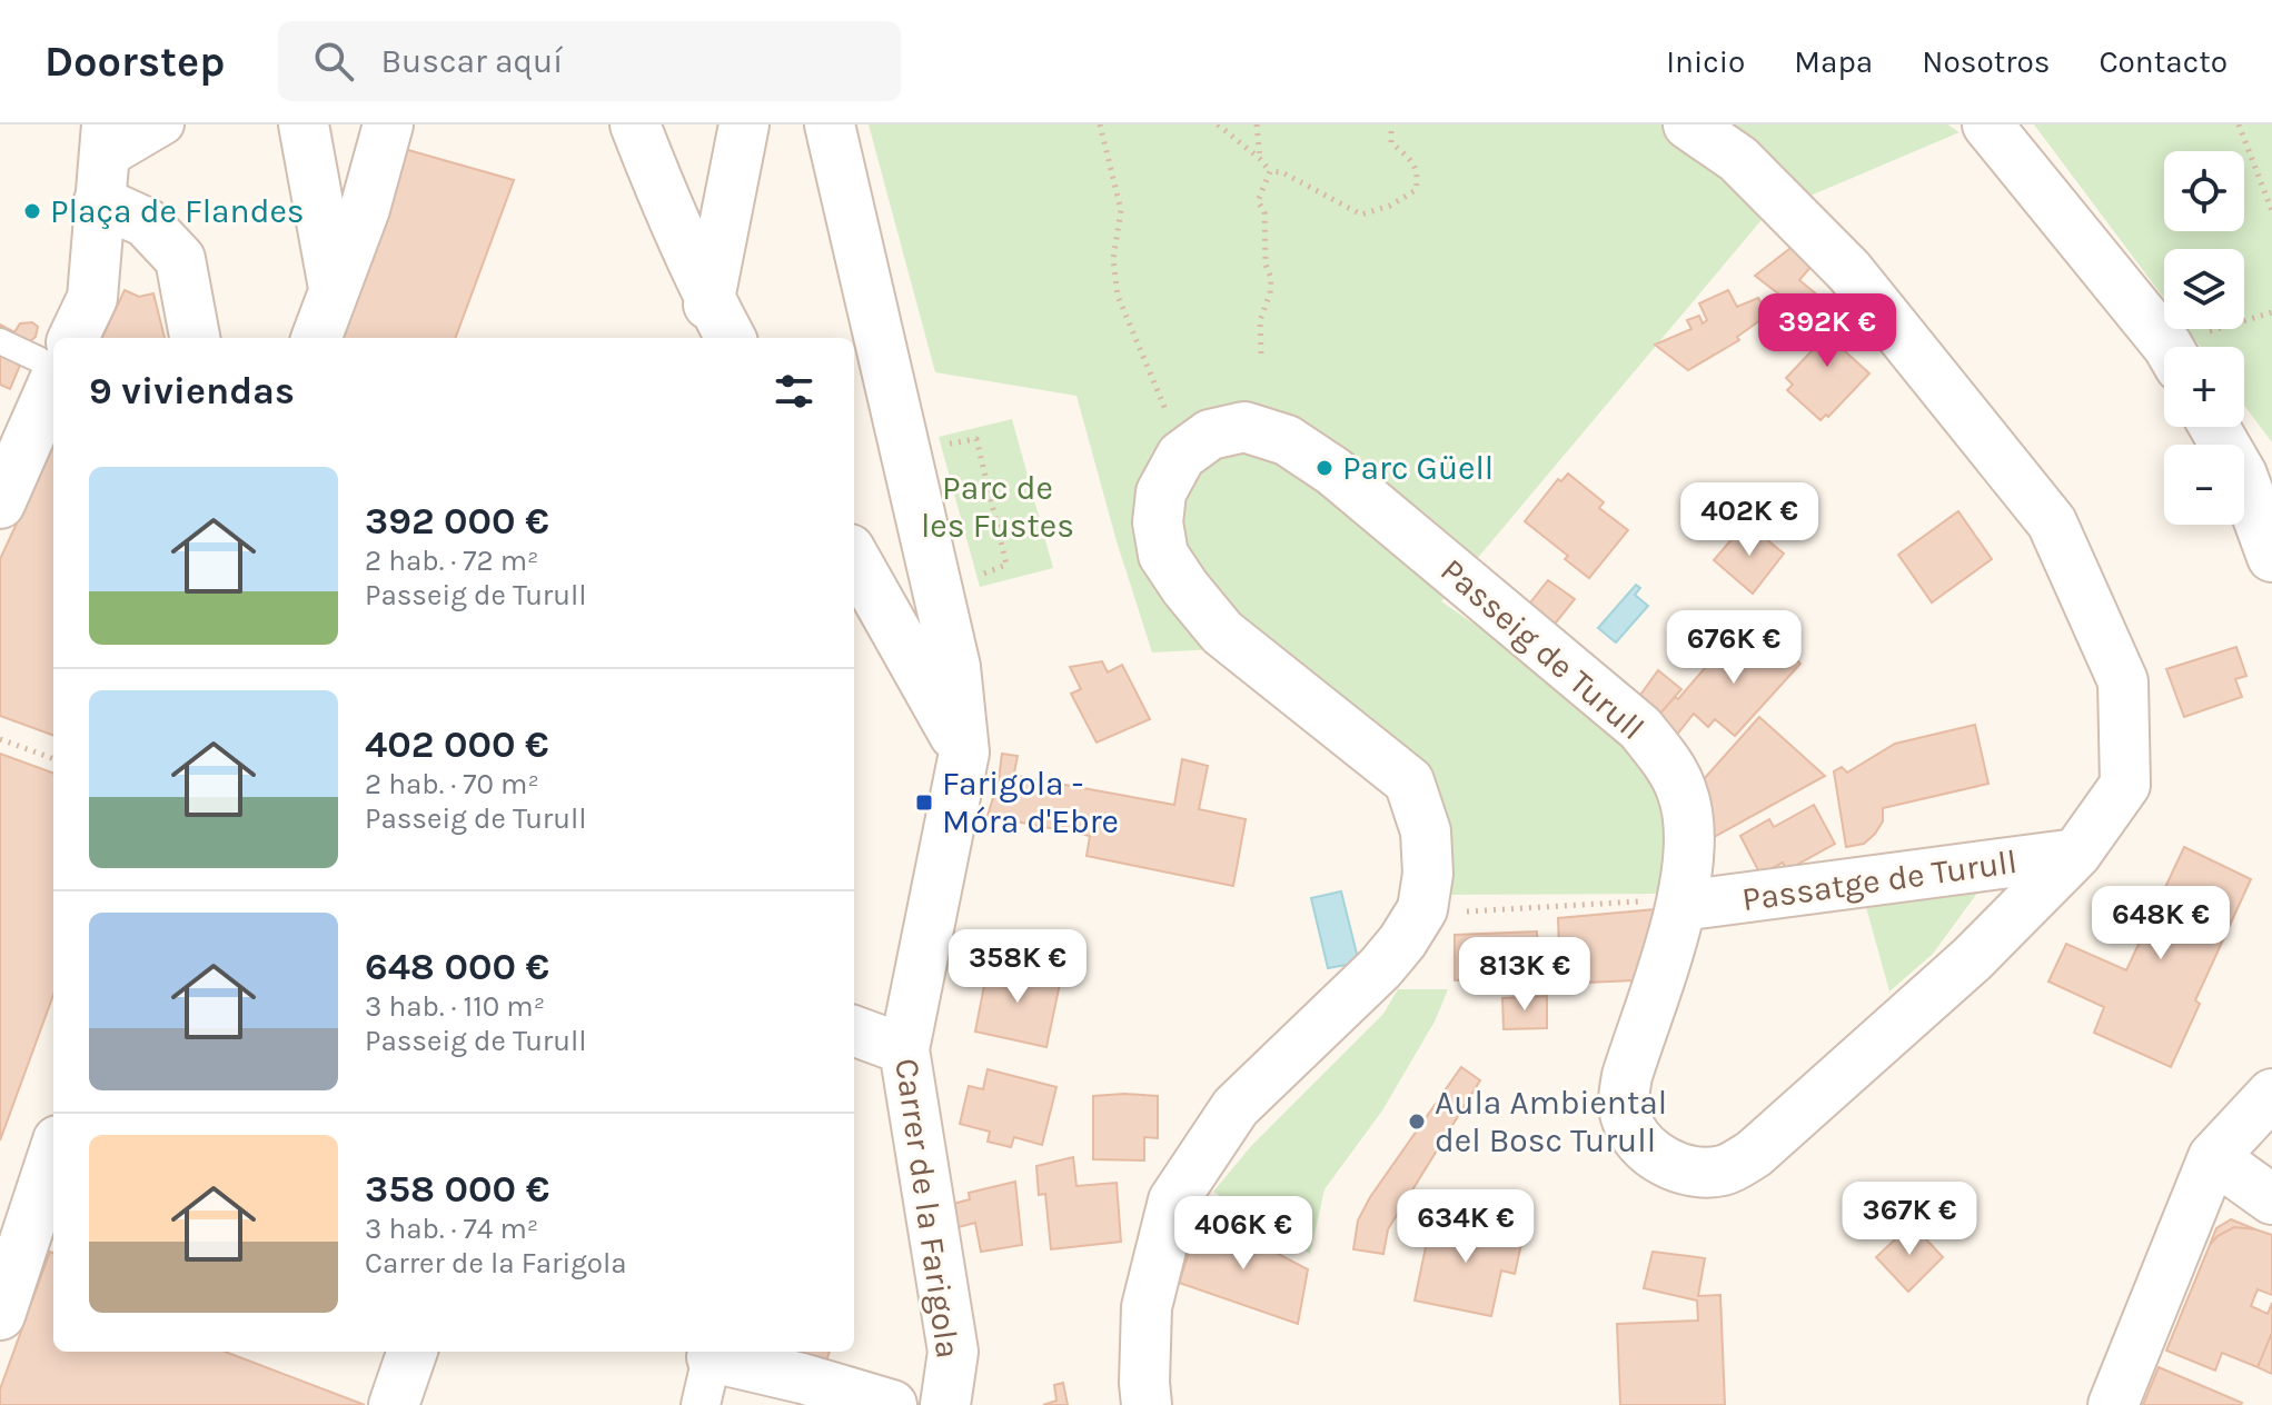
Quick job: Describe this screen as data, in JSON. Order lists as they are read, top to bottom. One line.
{"streets":{"street":["Passeig de Turull","Passatge de Turull","Carrer de la Farigola"]},"crossings":[["Passeig de Turull","Passatge de Turull"]],"parks":["Parc de les Fustes"],"places":{"other":["Plaça de Flandes","Parc Güell","Aula Ambiental del Bosc Turull"],"transit":["Farigola - Móra d'Ebre"]},"page":{"header":"Doorstep","search":"Buscar aquí","nav":["Inicio","Mapa","Nosotros","Contacto"],"map_buttons":["+","−"],"price":["392K €","402K €","676K €","648K €","358K €","813K €","367K €","634K €","406K €"],"heading":"9 viviendas","list":[{"name":"392 000 €","note":"2 hab. · 72 m² · Passeig de Turull"},{"name":"402 000 €","note":"2 hab. · 70 m² · Passeig de Turull"},{"name":"648 000 €","note":"3 hab. · 110 m² · Passeig de Turull"},{"name":"358 000 €","note":"3 hab. · 74 m² · Carrer de la Farigola"}]}}
